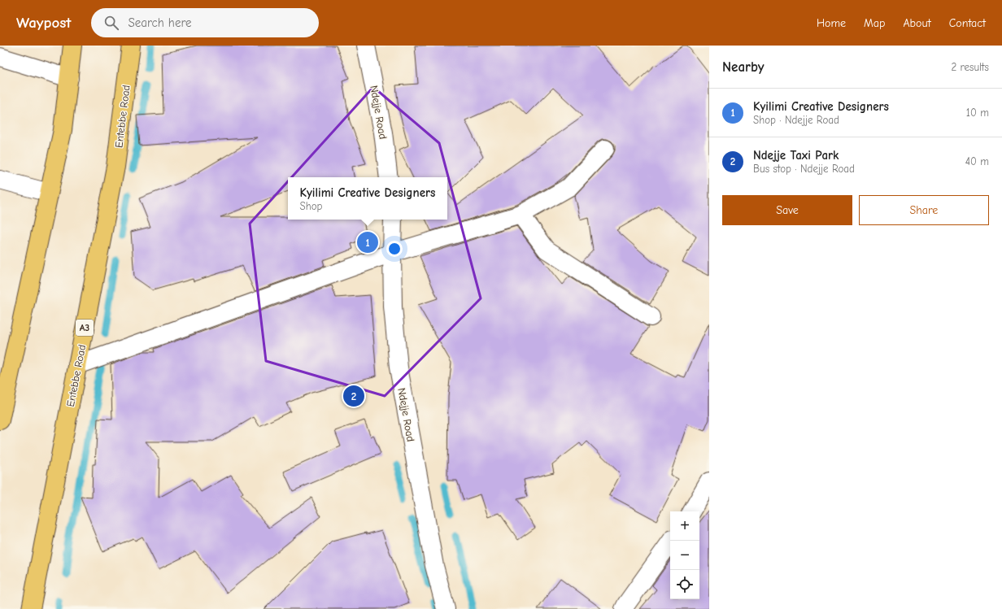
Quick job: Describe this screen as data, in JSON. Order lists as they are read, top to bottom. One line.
{"streets":{"main road":["Entebbe Road","A3"],"street":["Ndejje Road"]},"page":{"header":"Waypost","search":"Search here","nav":["Home","Map","About","Contact"],"heading":["Nearby","2 results"],"list":[{"mark":"1","name":"Kyilimi Creative Designers","note":"Shop · Ndejje Road","value":"10 m"},{"mark":"2","name":"Ndejje Taxi Park","note":"Bus stop · Ndejje Road","value":"40 m"}],"popup":["Kyilimi Creative Designers","Shop"],"buttons":["Save","Share"],"pins":["1","2"],"map_buttons":["+","−"]}}
